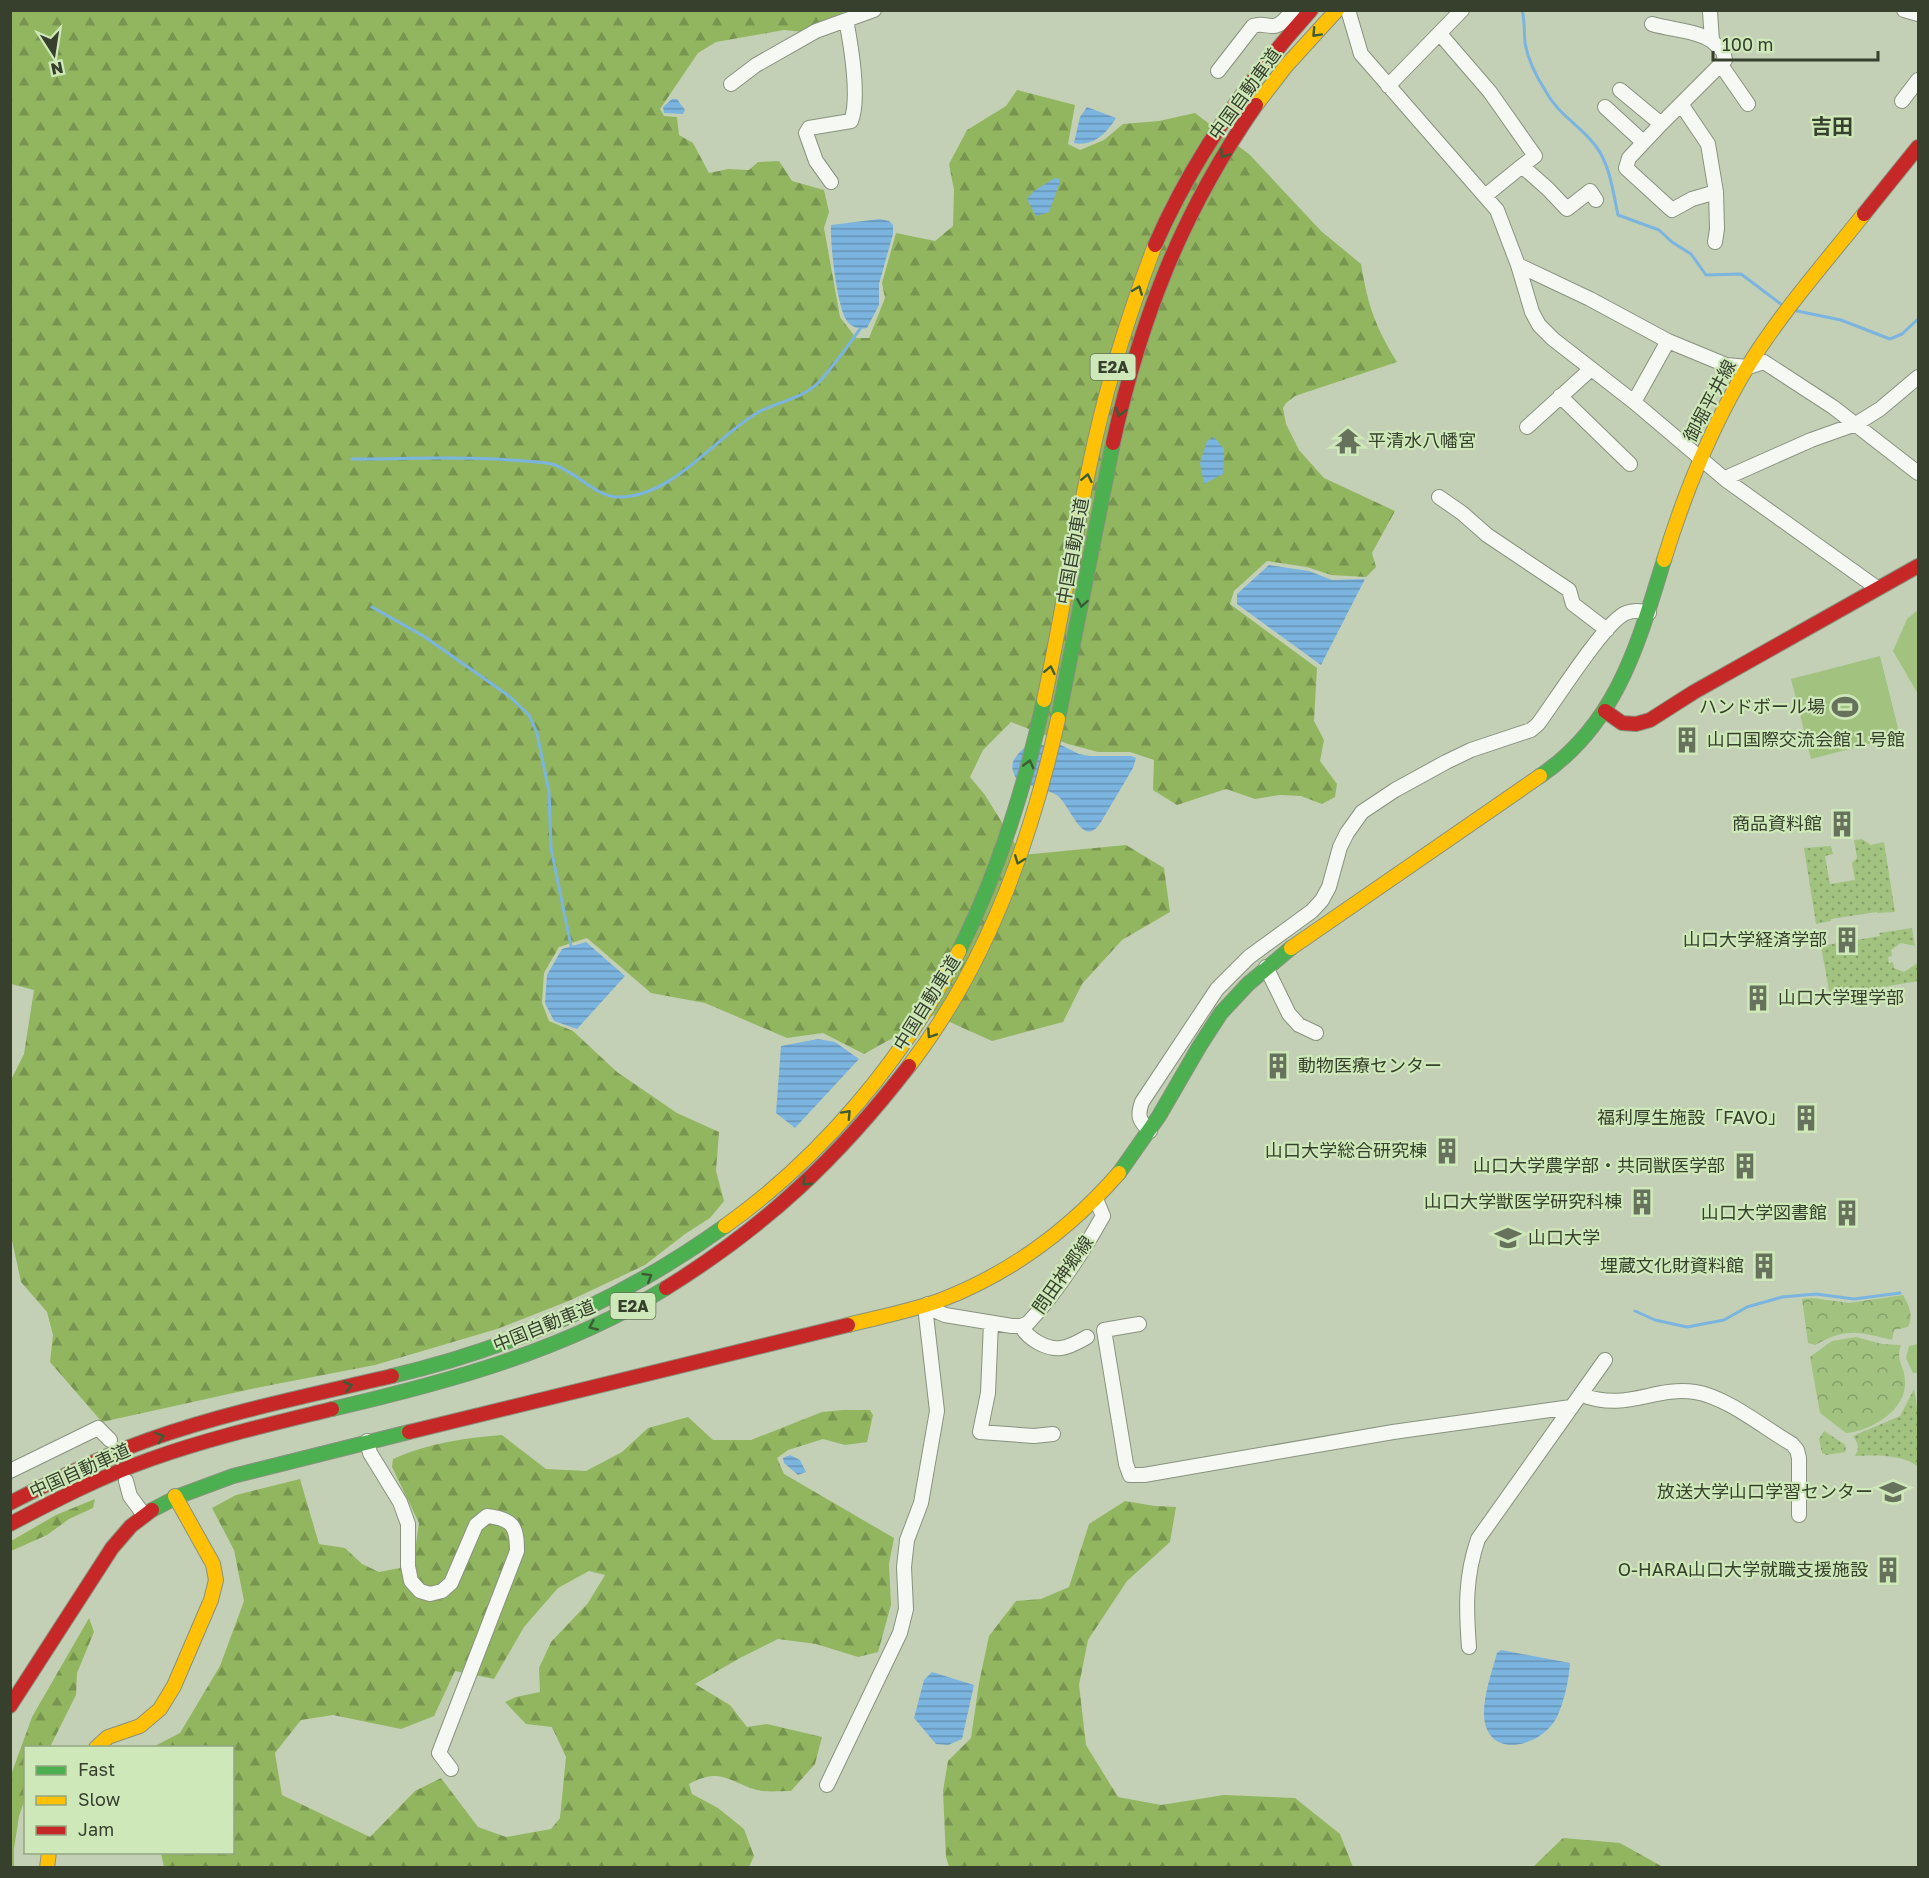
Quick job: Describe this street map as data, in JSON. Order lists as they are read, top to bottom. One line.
{"streets":{"main road":["中国自動車道","E2A","御堀平井線"],"street":["問田神郷線"]},"crossings":[["御堀平井線","問田神郷線"]],"districts":["吉田"],"places":{"temple":["平清水八幡宮"],"sports":["ハンドボール場"],"building":["山口国際交流会館１号館","商品資料館","山口大学経済学部","山口大学理学部","動物医療センター","福利厚生施設「FAVO」","山口大学総合研究棟","山口大学農学部・共同獣医学部","山口大学獣医学研究科棟","山口大学図書館","埋蔵文化財資料館","O-HARA山口大学就職支援施設"],"school or university":["山口大学","放送大学山口学習センター"]},"legend":["Fast","Slow","Jam"],"scale_bar":"100 m","north":"bottom"}
